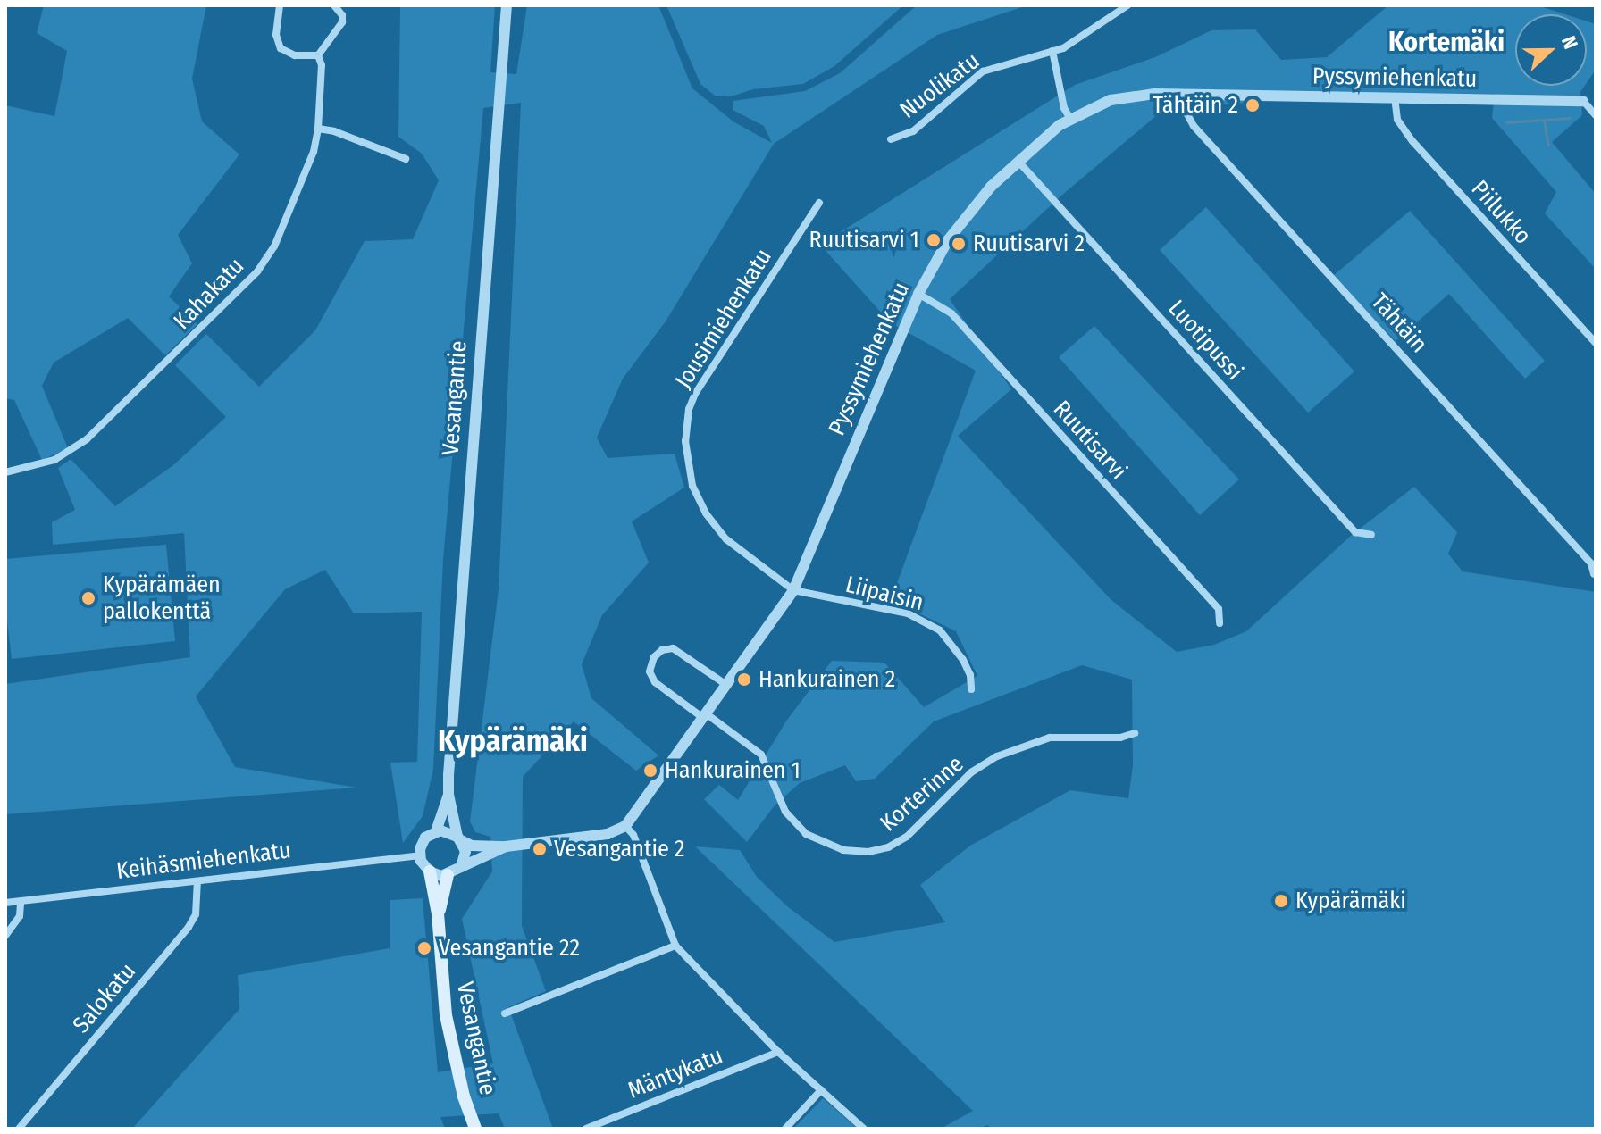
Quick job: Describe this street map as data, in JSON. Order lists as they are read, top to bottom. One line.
{"streets":{"main road":["Vesangantie"],"street":["Pyssymiehenkatu","Nuolikatu","Piilukko","Kahakatu","Jousimiehenkatu","Tähtäin","Luotipussi","Ruutisarvi","Liipaisin","Korterinne","Keihäsmiehenkatu","Salokatu","Mäntykatu"]},"crossings":[["Pyssymiehenkatu","Piilukko"],["Pyssymiehenkatu","Jousimiehenkatu"],["Pyssymiehenkatu","Tähtäin"],["Pyssymiehenkatu","Luotipussi"],["Pyssymiehenkatu","Ruutisarvi"],["Pyssymiehenkatu","Liipaisin"],["Pyssymiehenkatu","Korterinne"],["Jousimiehenkatu","Liipaisin"],["Vesangantie","Keihäsmiehenkatu"],["Keihäsmiehenkatu","Salokatu"]],"districts":["Kortemäki","Kypärämäki"],"places":["Tähtäin 2","Ruutisarvi 1","Ruutisarvi 2","Kypärämäen pallokenttä","Hankurainen 2","Hankurainen 1","Vesangantie 2","Kypärämäki","Vesangantie 22"],"north":"right"}
